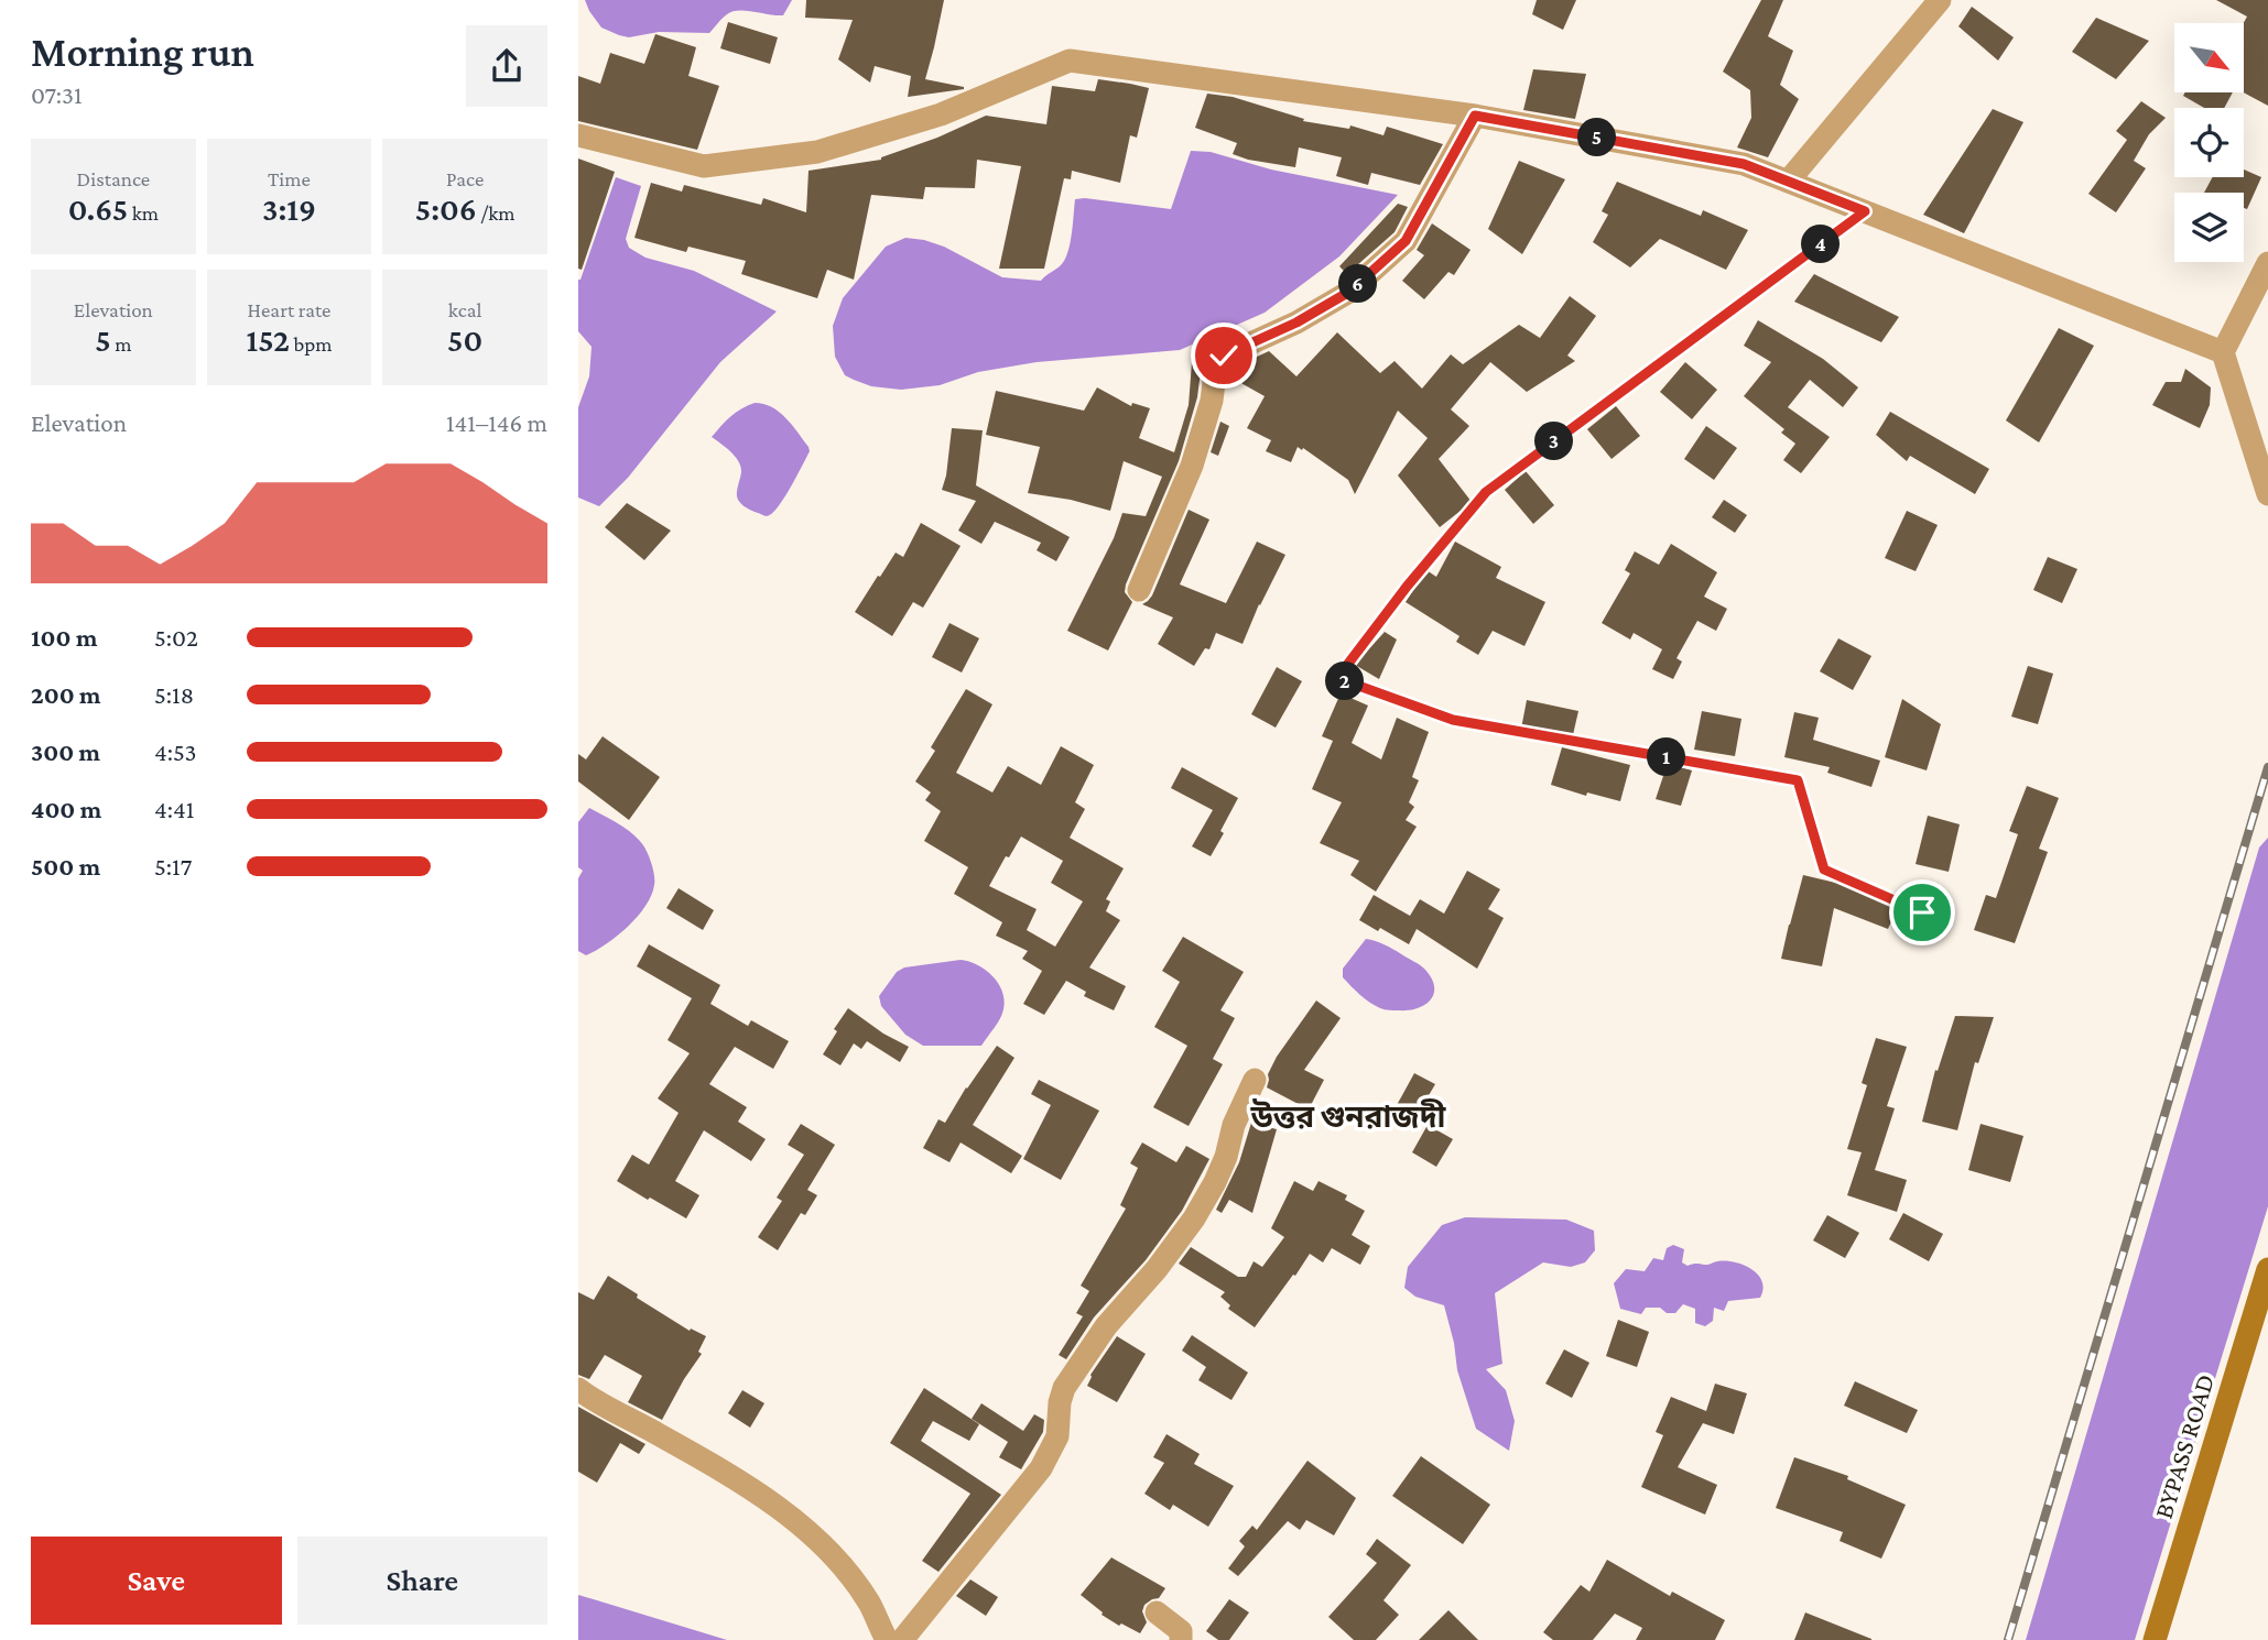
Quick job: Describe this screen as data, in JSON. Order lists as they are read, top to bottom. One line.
{"streets":{"street":["BYPASS ROAD"]},"districts":["উত্তর গুনরাজদী"],"north":"bottom right","page":{"heading":["Morning run","07:31"],"pins":["5","4","6","3","2","1"],"stats":[["Distance","0.65 km"],["Time","3:19"],["Pace","5:06 /km"],["Elevation","5 m"],["Heart rate","152 bpm"],["kcal","50"]],"chart":["Elevation","141–146 m"],"list":[{"name":"100 m","note":"5:02"},{"name":"200 m","note":"5:18"},{"name":"300 m","note":"4:53"},{"name":"400 m","note":"4:41"},{"name":"500 m","note":"5:17"}],"buttons":["Save","Share"]}}
